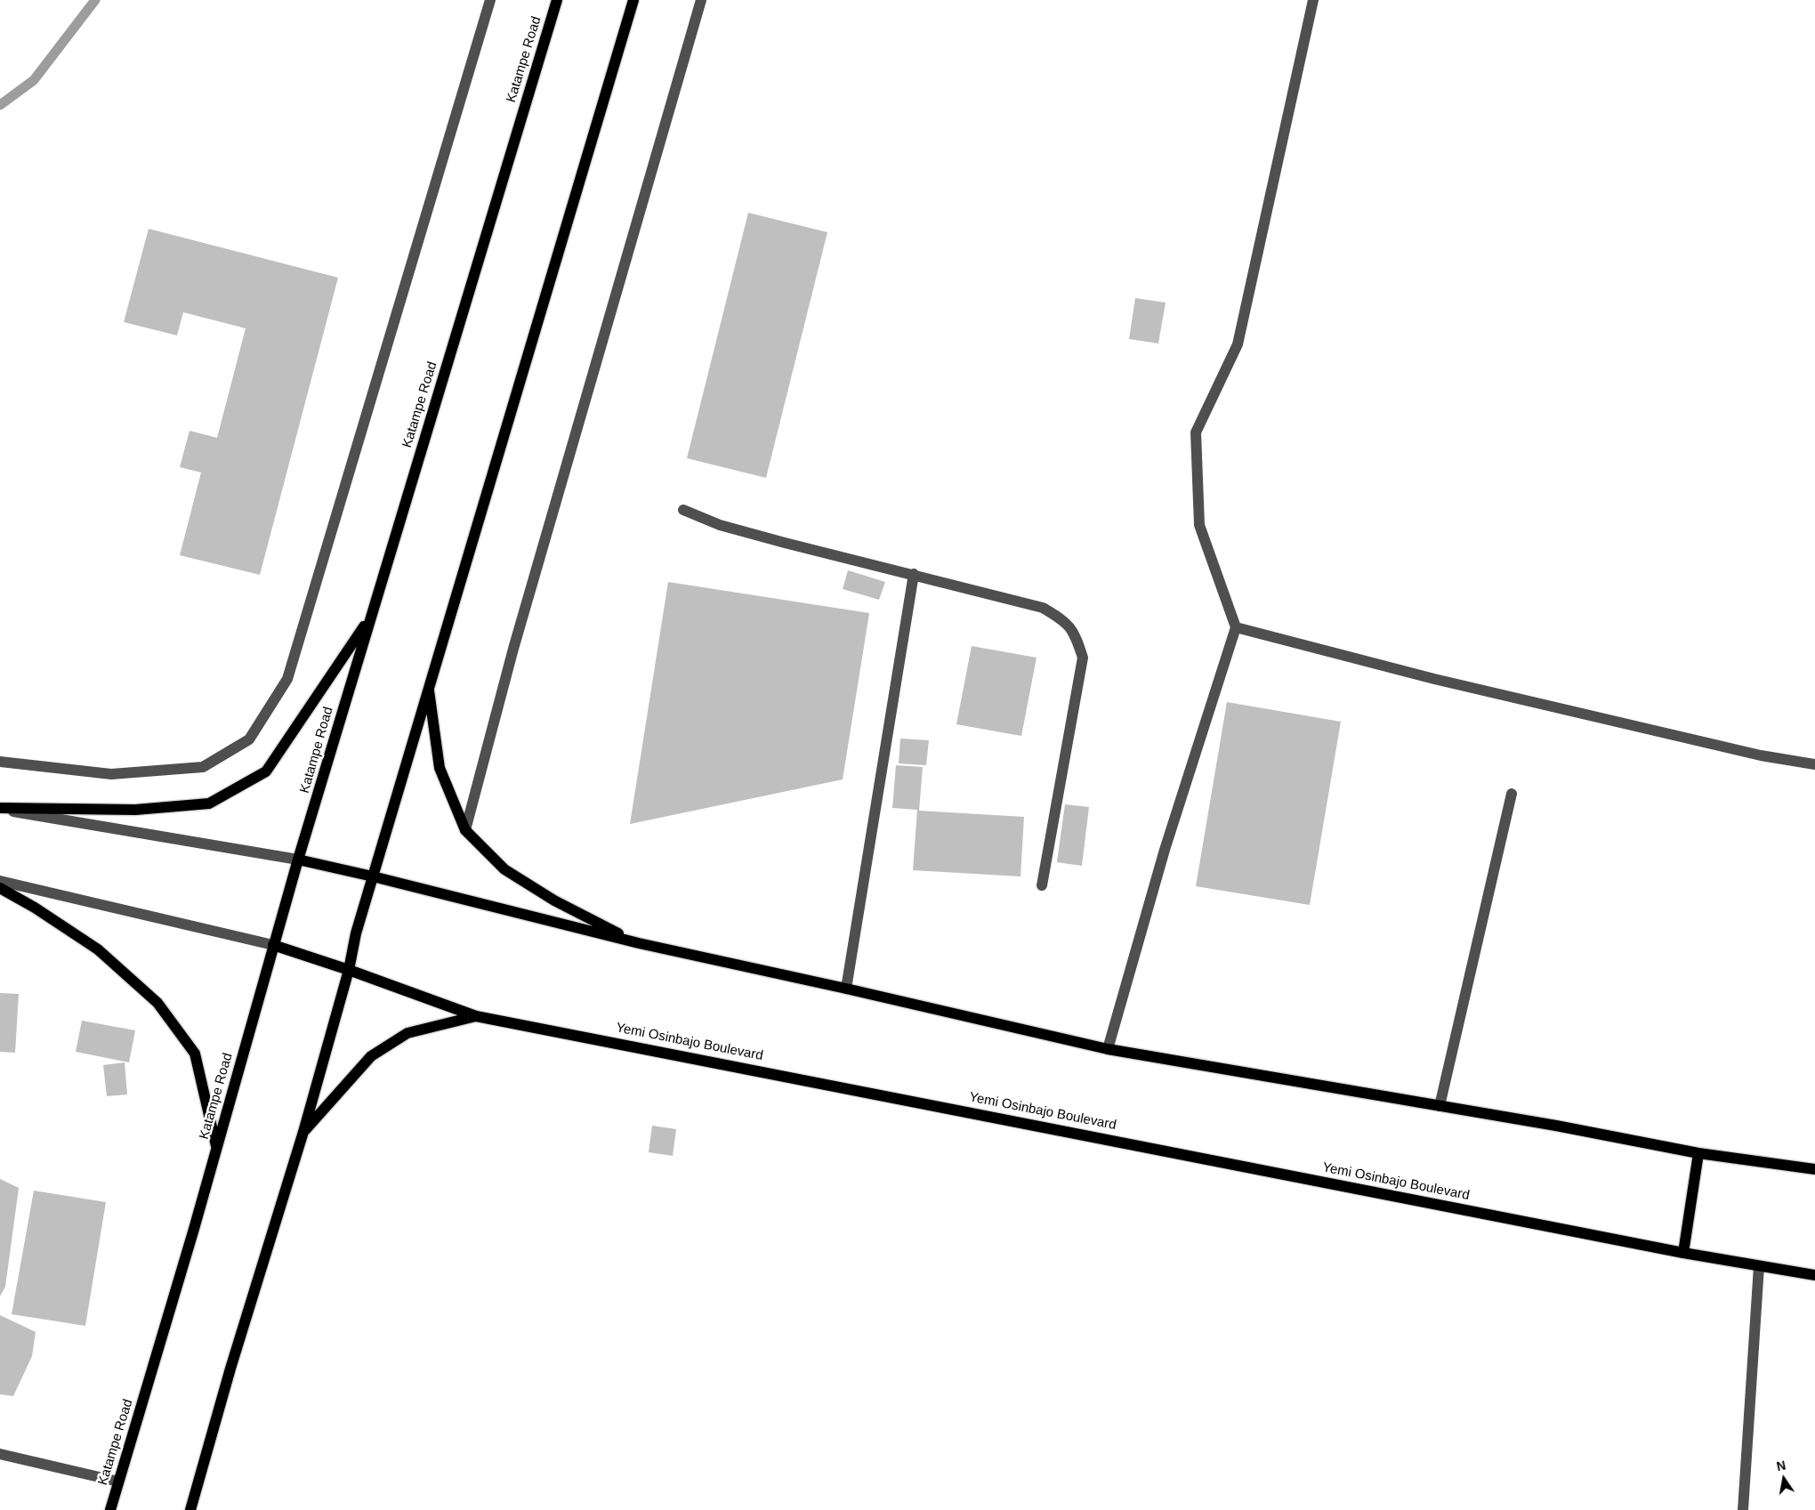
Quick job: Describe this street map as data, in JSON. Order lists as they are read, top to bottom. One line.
{"streets":{"main road":["Katampe Road","Yemi Osinbajo Boulevard"]},"crossings":[["Katampe Road","Yemi Osinbajo Boulevard"]],"north":"top"}
